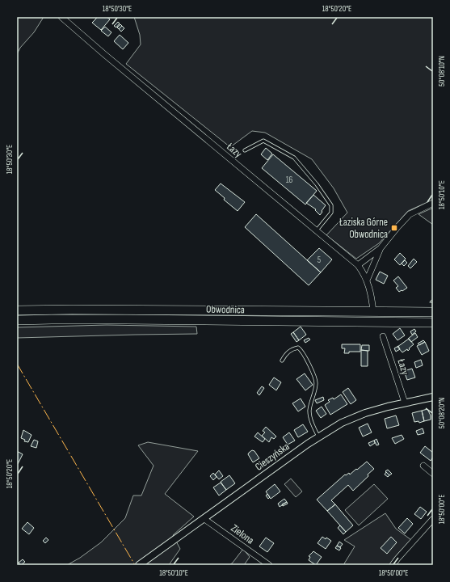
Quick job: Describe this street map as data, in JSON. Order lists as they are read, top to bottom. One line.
{"streets":{"main road":["Obwodnica"],"street":["Łazy","Cieszyńska","Zielona"]},"crossings":[["Łazy","Obwodnica"],["Łazy","Cieszyńska"],["Cieszyńska","Zielona"]],"places":{"transit":["Łaziska Górne Obwodnica"]},"house_numbers":["16","5"],"coordinates":["18°50'30\"E","18°50'20\"E","50°08'10\"N","18°50'10\"E","50°08'20\"N","18°50'00\"E"]}
